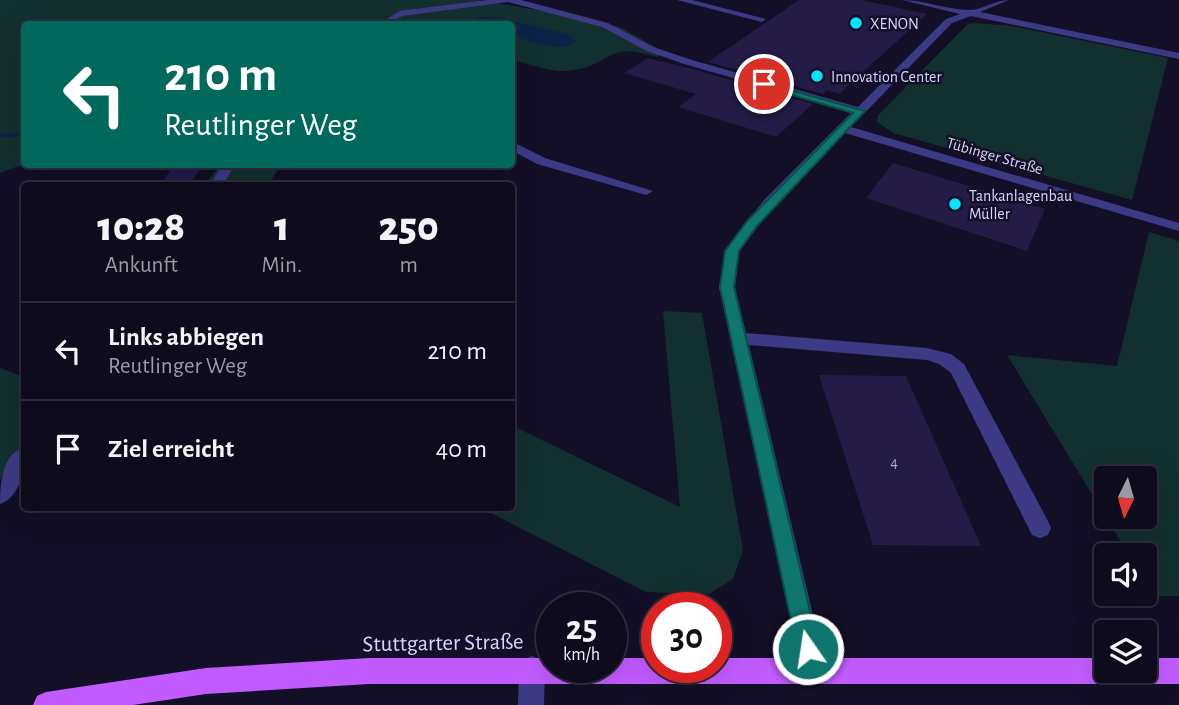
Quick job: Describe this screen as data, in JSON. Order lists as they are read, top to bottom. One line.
{"streets":{"main road":["Stuttgarter Straße"],"street":["Tübinger Straße"]},"places":["XENON","Innovation Center","Tankanlagenbau Müller"],"house_numbers":["4"],"north":"bottom","page":{"turn":["210 m","Reutlinger Weg"],"eta":["10:28","Ankunft","1","Min.","250","m"],"list":[{"name":"Links abbiegen","note":"Reutlinger Weg","value":"210 m"},{"name":"Ziel erreicht","value":"40 m"}],"speed":"25 km/h","limit":"30"}}
